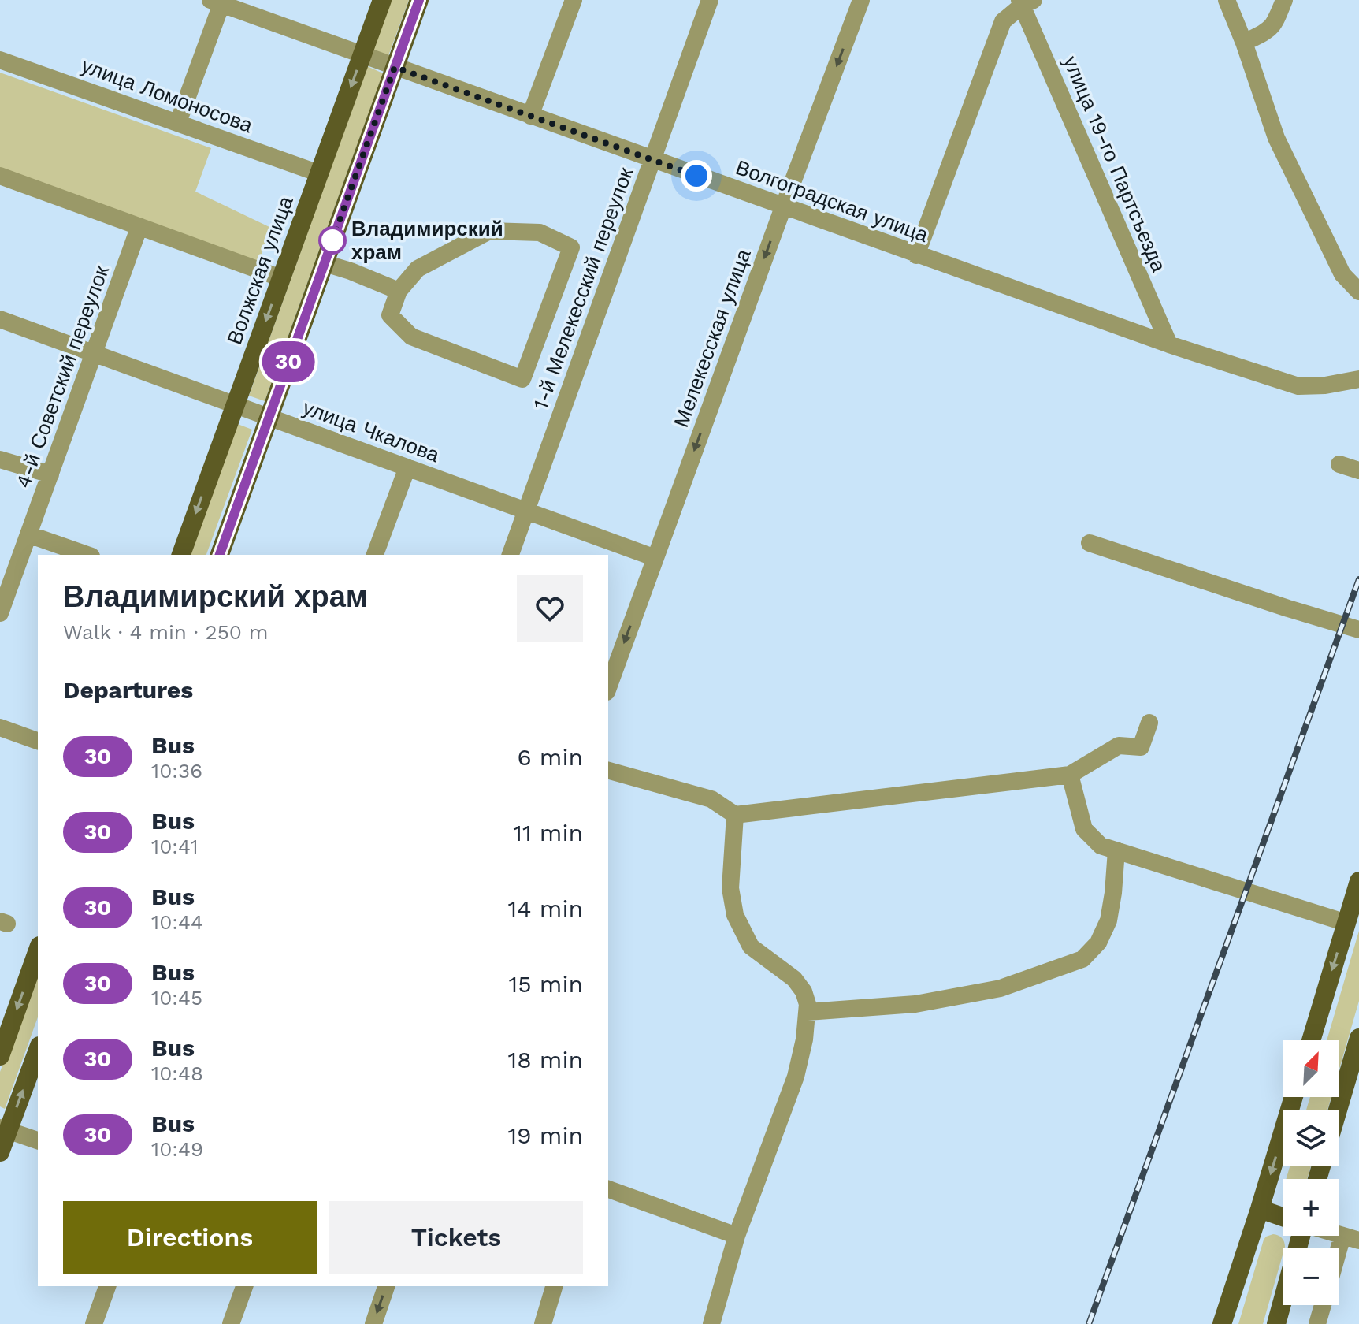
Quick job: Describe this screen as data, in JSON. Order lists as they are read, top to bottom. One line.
{"streets":{"main road":["Волжская улица"],"street":["улица Ломоносова","улица 19-го Партсъезда","Волгоградская улица","1-й Мелекесский переулок","Мелекесская улица","4-й Советский переулок","улица Чкалова"]},"crossings":[["улица Ломоносова","Волжская улица"],["улица 19-го Партсъезда","Волгоградская улица"],["Волгоградская улица","Волжская улица"],["Волгоградская улица","1-й Мелекесский переулок"],["Волгоградская улица","Мелекесская улица"],["Волжская улица","улица Чкалова"],["1-й Мелекесский переулок","улица Чкалова"],["Мелекесская улица","улица Чкалова"],["4-й Советский переулок","улица Чкалова"]],"one_way":["Мелекесская улица"],"places":["Владимирский храм"],"lines":["bus line 30"],"north":"top right","page":{"on_map":"30","heading":[["Владимирский храм","Walk · 4 min · 250 m"],"Departures"],"list":[{"mark":"30","name":"Bus","note":"10:36","value":"6 min"},{"mark":"30","name":"Bus","note":"10:41","value":"11 min"},{"mark":"30","name":"Bus","note":"10:44","value":"14 min"},{"mark":"30","name":"Bus","note":"10:45","value":"15 min"},{"mark":"30","name":"Bus","note":"10:48","value":"18 min"},{"mark":"30","name":"Bus","note":"10:49","value":"19 min"}],"map_buttons":["+","−"],"buttons":["Directions","Tickets"]}}
